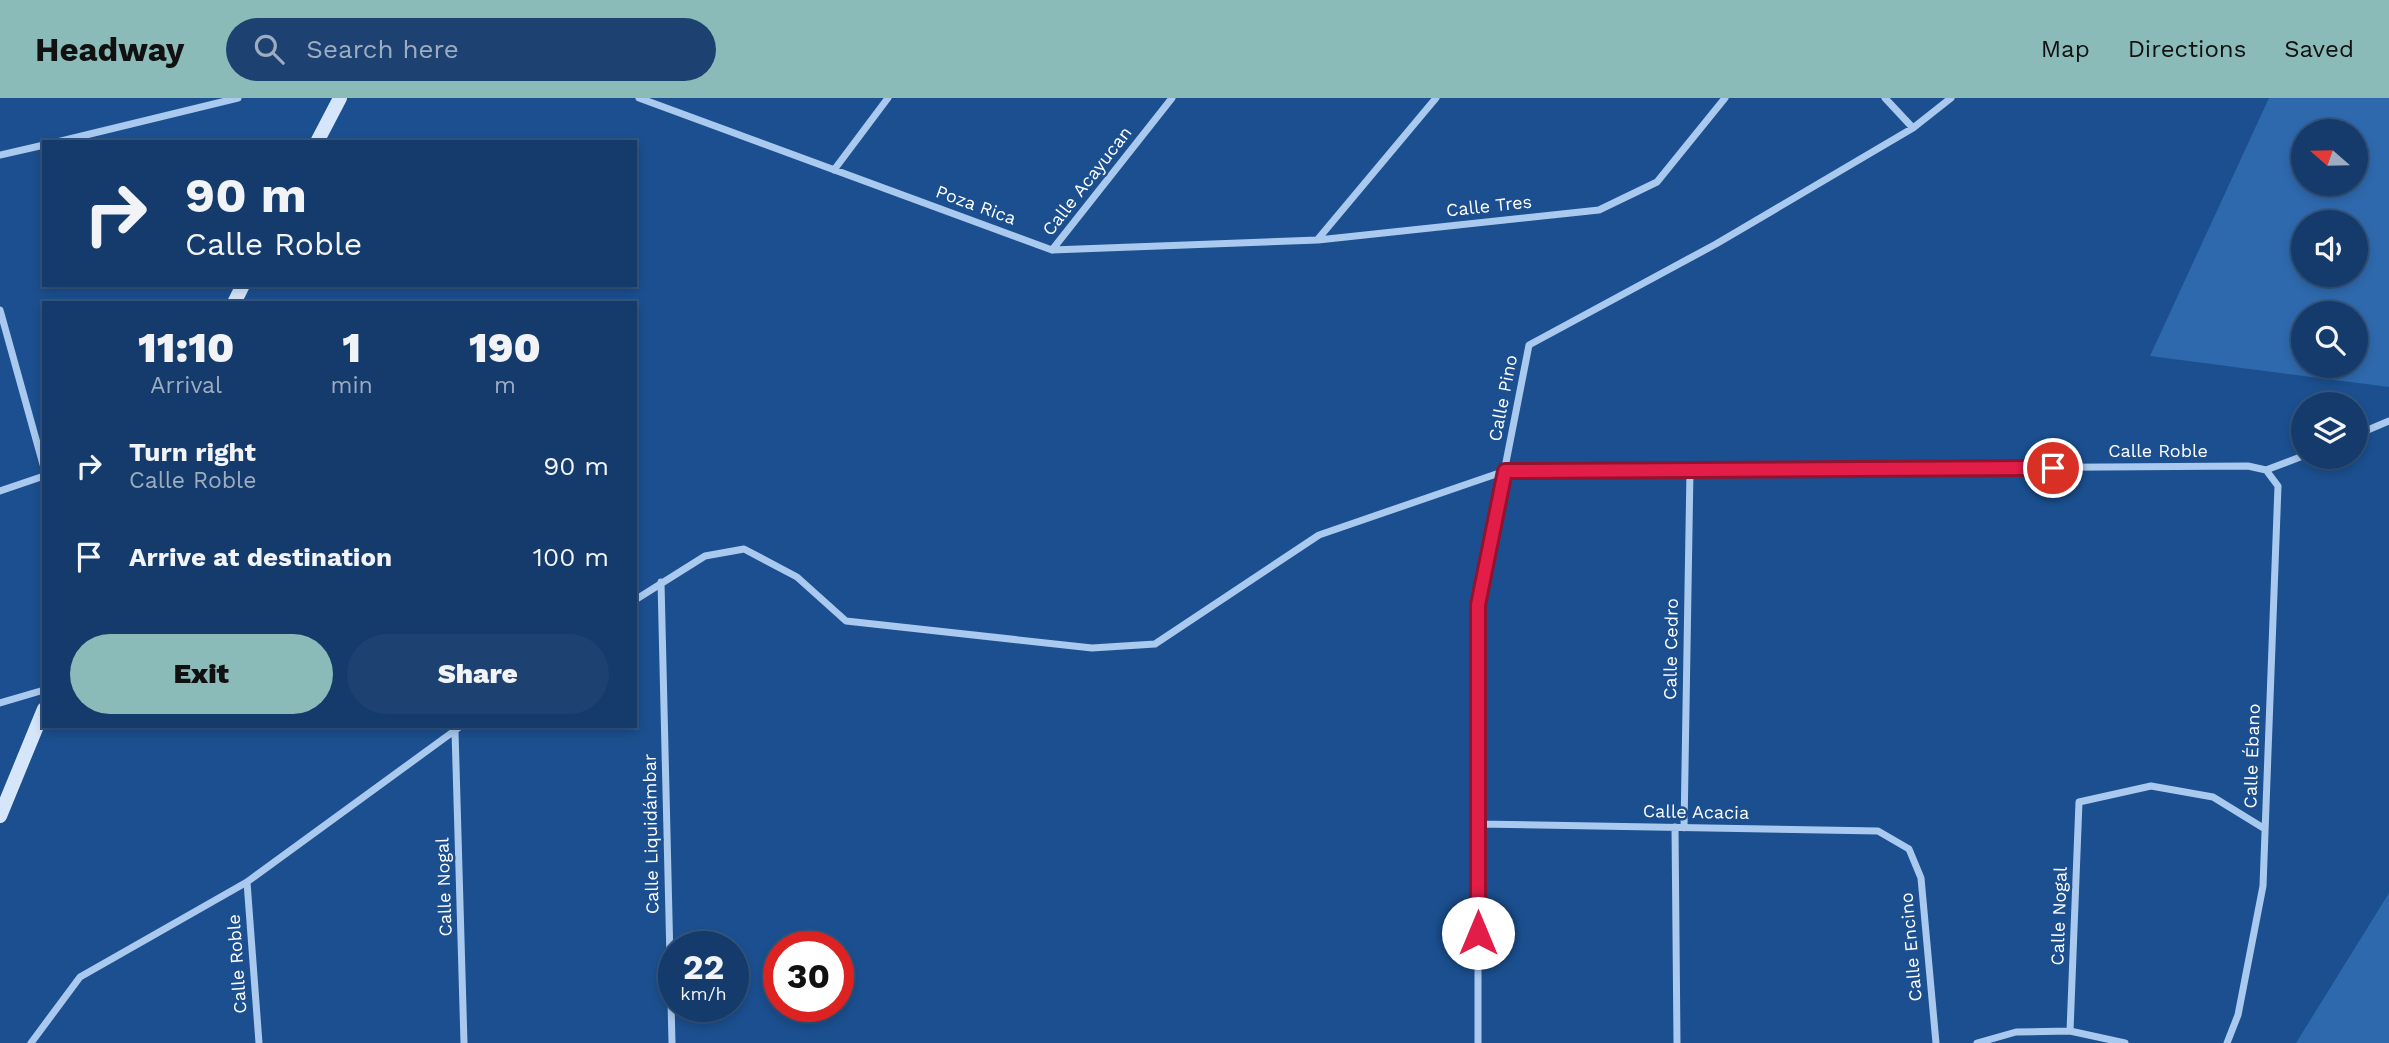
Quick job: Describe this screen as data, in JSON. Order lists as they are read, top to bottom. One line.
{"streets":{"street":["Calle Acayucan","Poza Rica","Calle Tres","Calle Pino","Calle Roble","Calle Cedro","Calle Ébano","Calle Acacia","Calle Liquidámbar","Calle Nogal","Calle Encino"]},"crossings":[["Calle Acayucan","Poza Rica"],["Poza Rica","Calle Tres"],["Calle Pino","Calle Roble"],["Calle Pino","Calle Acacia"],["Calle Roble","Calle Cedro"],["Calle Roble","Calle Ébano"],["Calle Roble","Calle Liquidámbar"],["Calle Cedro","Calle Acacia"],["Calle Ébano","Calle Nogal"],["Calle Acacia","Calle Encino"]],"north":"left","page":{"header":"Headway","search":"Search here","nav":["Map","Directions","Saved"],"turn":["90 m","Calle Roble"],"eta":["11:10","Arrival","1","min","190","m"],"list":[{"name":"Turn right","note":"Calle Roble","value":"90 m"},{"name":"Arrive at destination","value":"100 m"}],"buttons":["Exit","Share"],"speed":"22 km/h","limit":"30"}}
